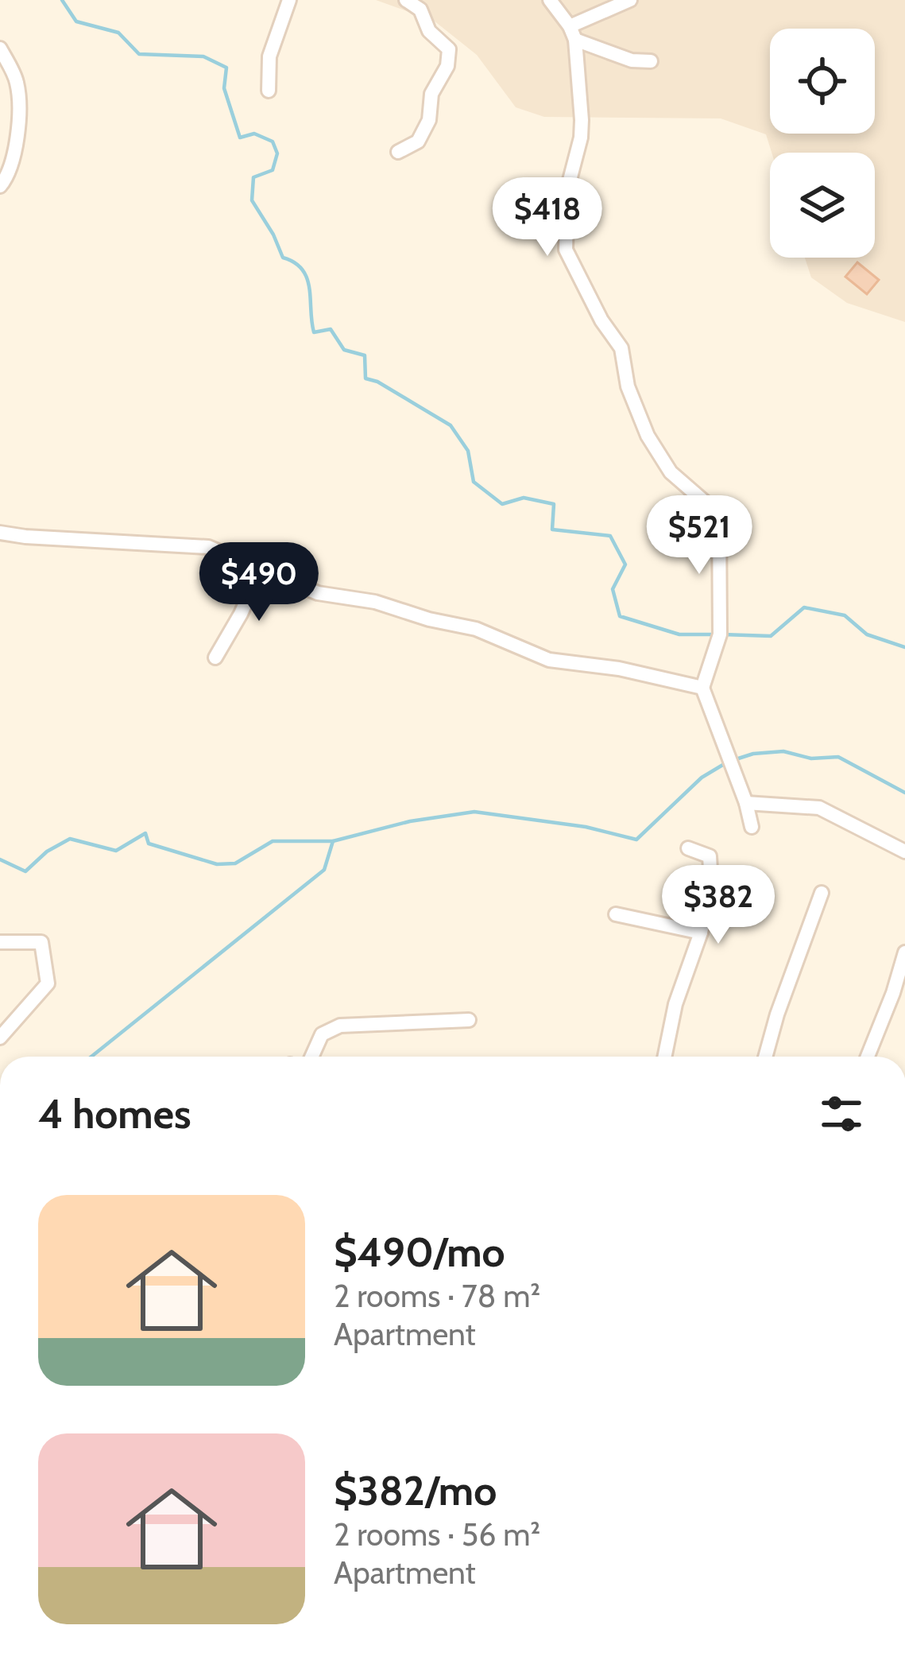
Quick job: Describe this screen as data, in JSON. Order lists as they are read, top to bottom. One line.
{"page":{"price":["$418","$521","$490","$382"],"heading":"4 homes","list":[{"name":"$490/mo","note":"2 rooms · 78 m² · Apartment"},{"name":"$382/mo","note":"2 rooms · 56 m² · Apartment"}]}}
